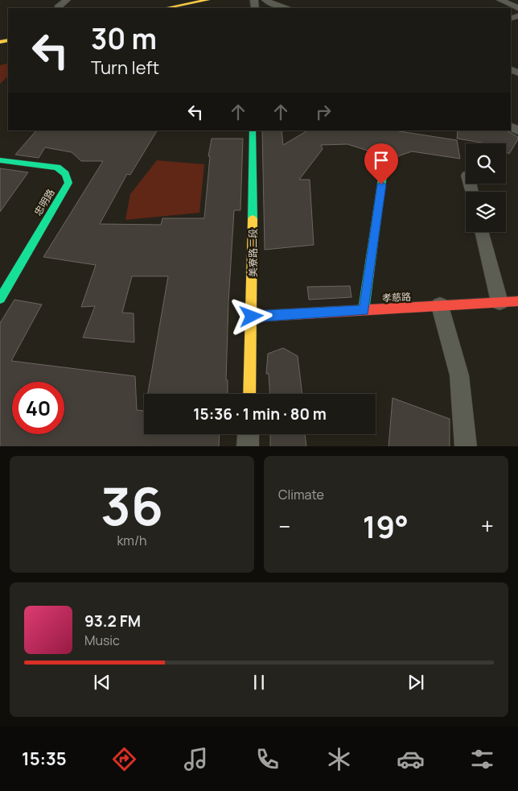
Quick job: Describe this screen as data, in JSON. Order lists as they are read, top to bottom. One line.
{"streets":{"street":["忠明路","美寮路二段","孝慈路"]},"crossings":[["美寮路二段","孝慈路"]],"page":{"turn":["30 m","Turn left"],"limit":"40","trip":"15:36 · 1 min · 80 m","tile":[["36","km/h"],"Climate"],"heat":["−","19°","+"],"song":["93.2 FM","Music"],"tabs":"15:35"}}
